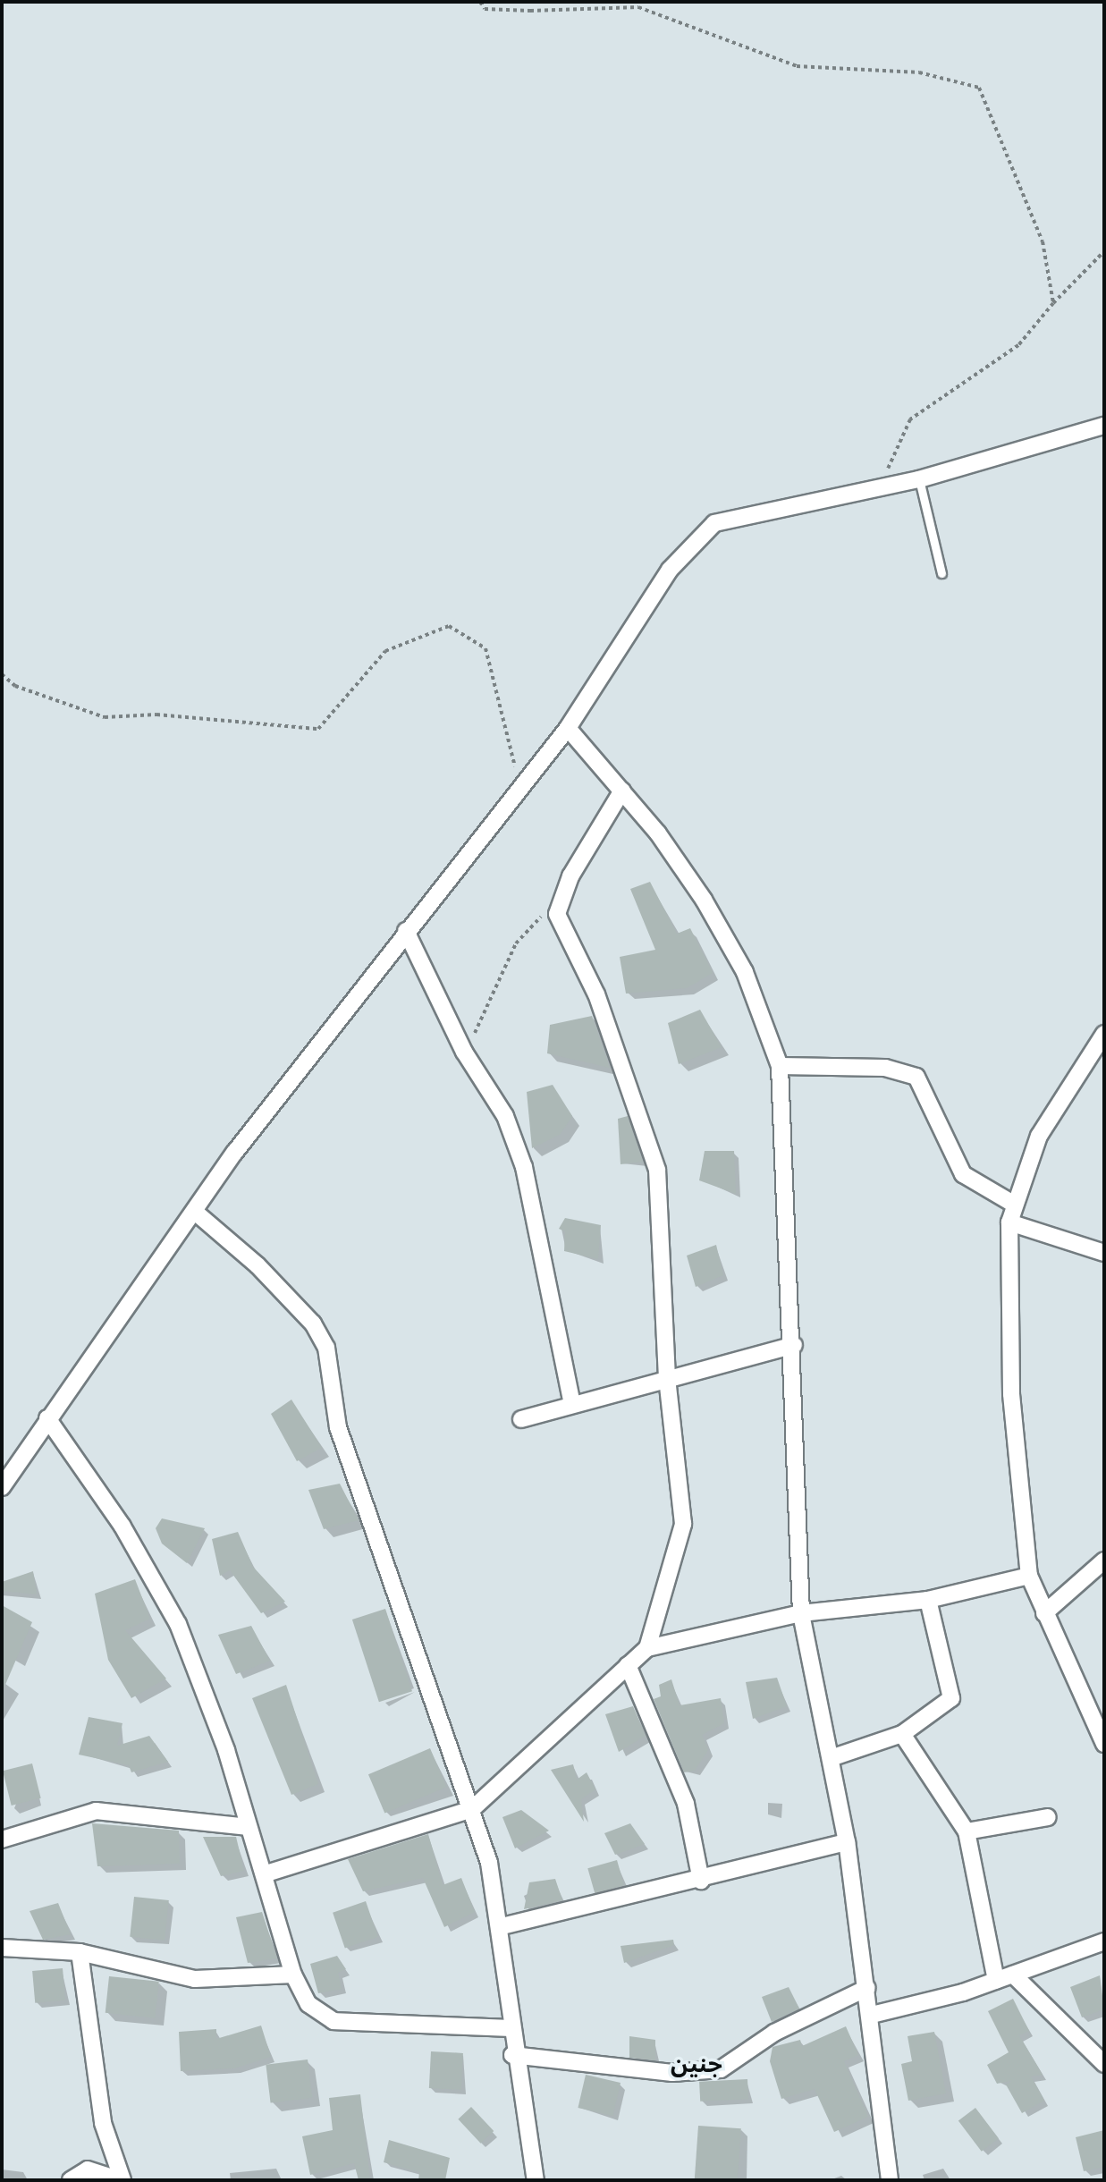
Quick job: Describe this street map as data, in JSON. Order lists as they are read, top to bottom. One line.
{"districts":["جنين"]}
